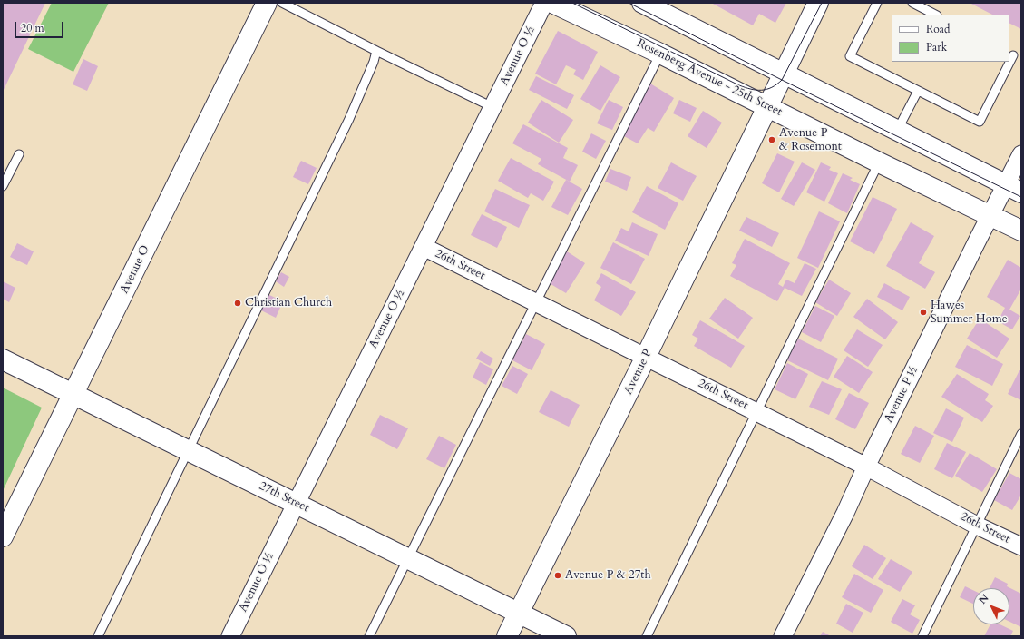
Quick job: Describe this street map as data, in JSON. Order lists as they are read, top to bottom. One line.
{"streets":{"main road":["Rosenberg Avenue - 25th Street","Avenue O","Avenue P","27th Street"],"street":["Avenue O ½","26th Street","Avenue P ½"]},"crossings":[["Avenue O ½","26th Street"],["Avenue O ½","27th Street"],["Rosenberg Avenue - 25th Street","Avenue P"],["Rosenberg Avenue - 25th Street","Avenue P ½"],["26th Street","Avenue P"],["26th Street","Avenue P ½"],["Avenue O","27th Street"],["Avenue P","27th Street"]],"places":["Avenue P & Rosemont","Christian Church","Hawes Summer Home","Avenue P & 27th"],"legend":["Road","Park"],"scale_bar":"20 m","north":"top left"}
